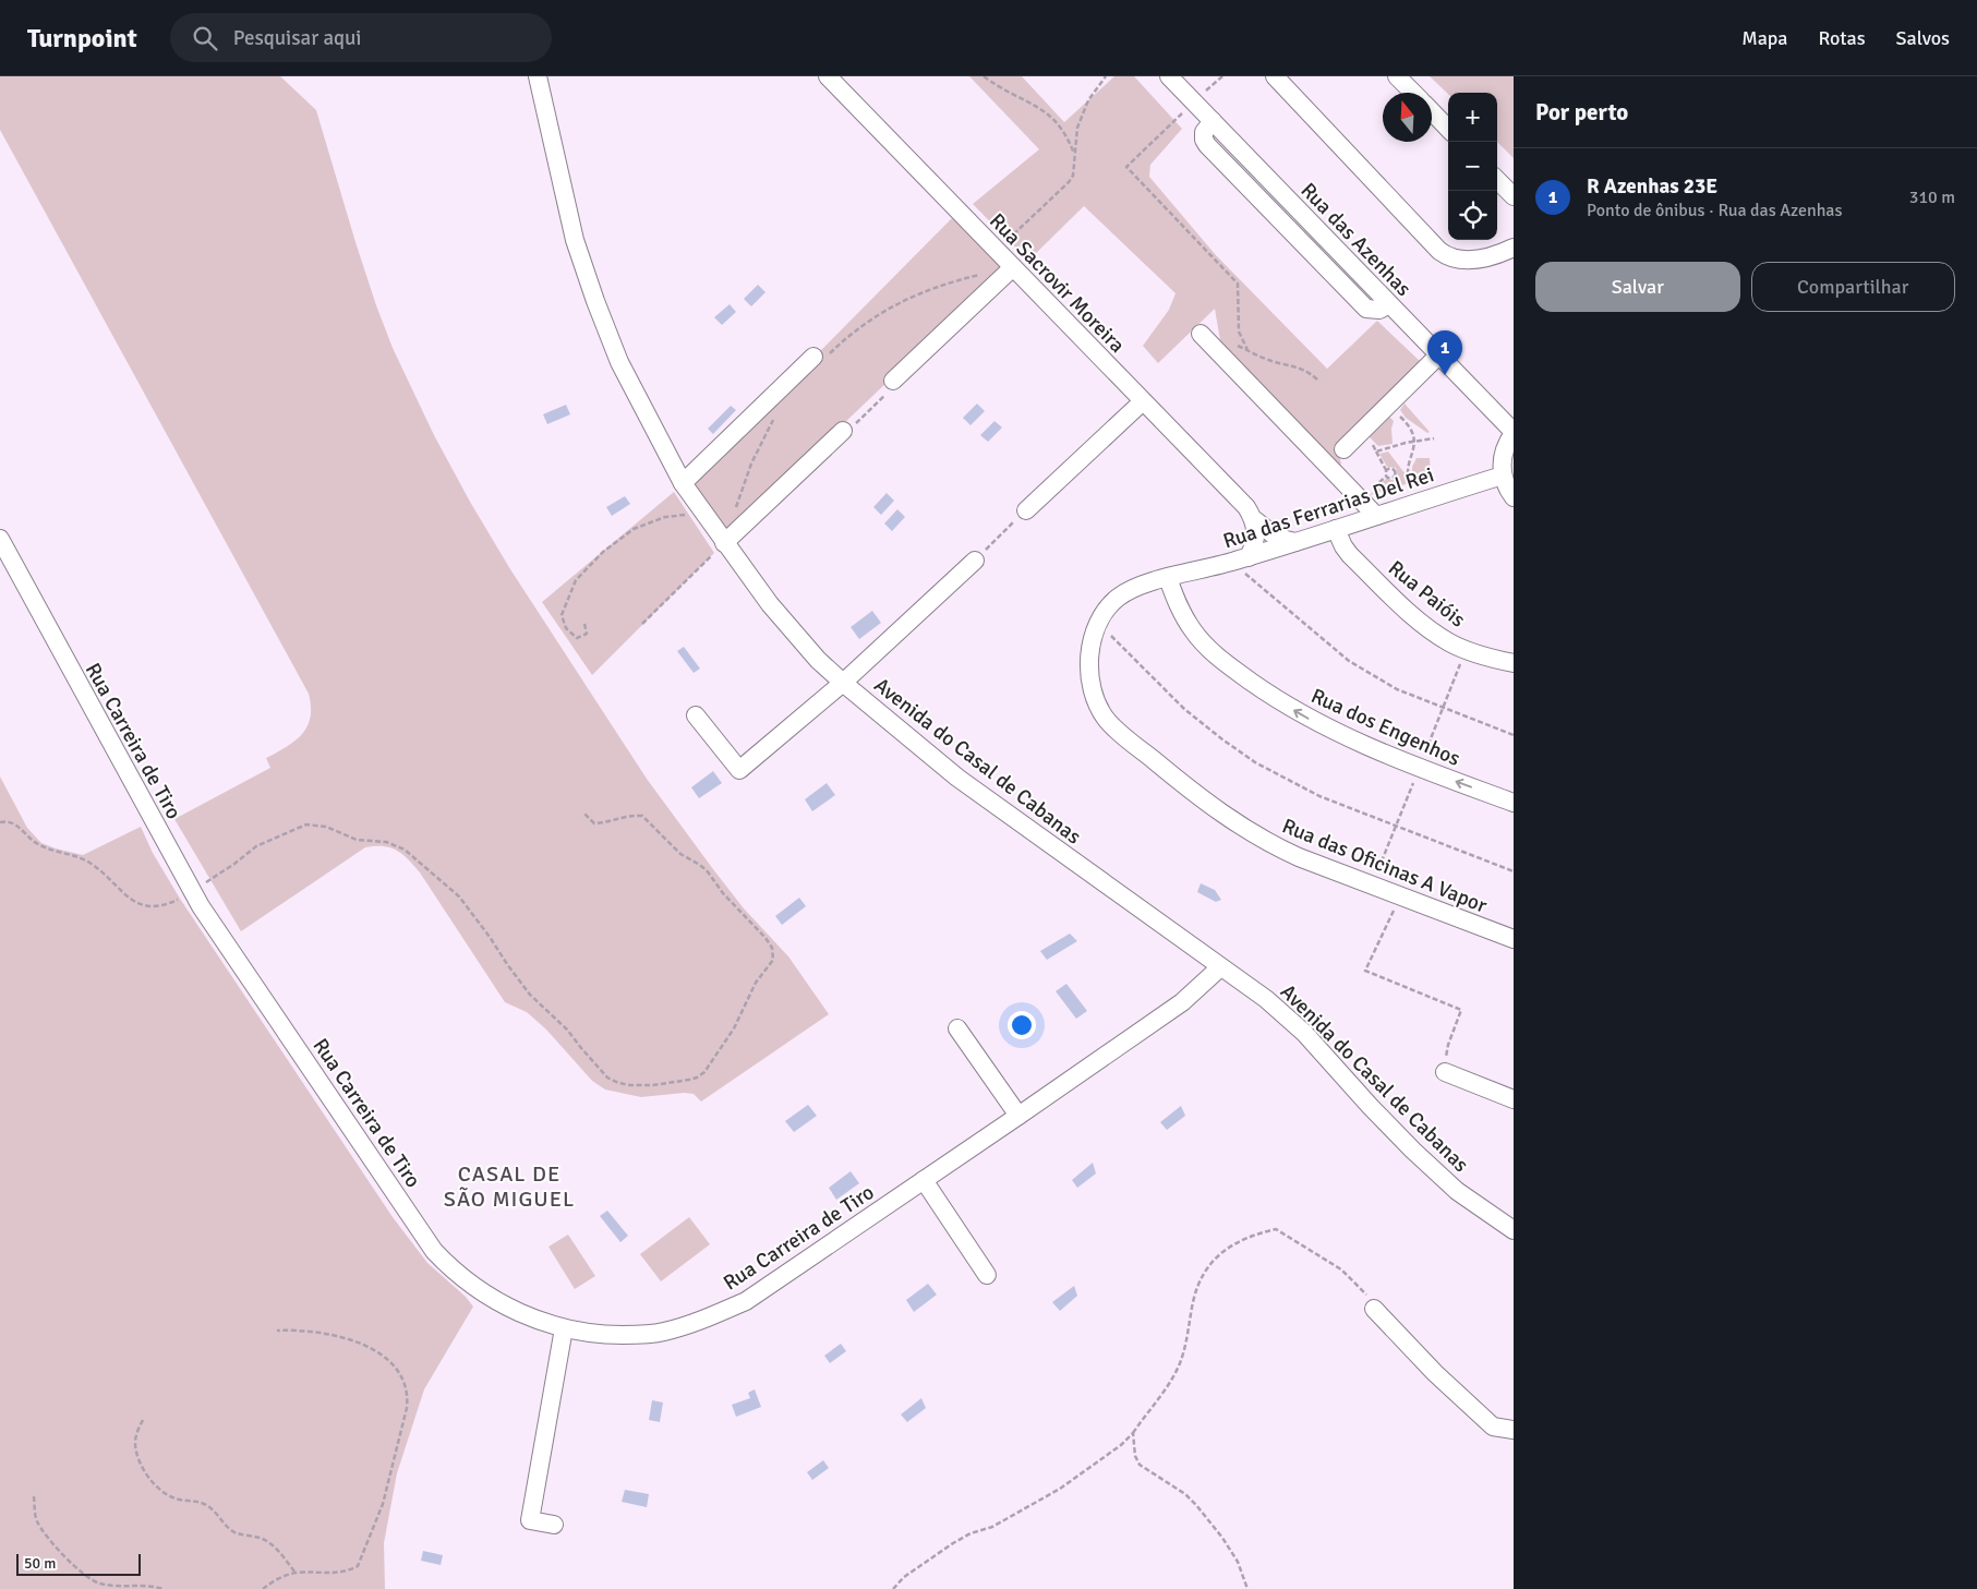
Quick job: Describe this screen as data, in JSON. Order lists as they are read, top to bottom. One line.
{"streets":{"street":["Rua das Azenhas","Rua Sacrovir Moreira","Rua das Ferrarias Del Rei","Rua Paióis","Rua dos Engenhos","Rua Carreira de Tiro","Avenida do Casal de Cabanas","Rua das Oficinas A Vapor"]},"crossings":[["Rua das Azenhas","Rua das Ferrarias Del Rei"],["Rua Sacrovir Moreira","Rua das Ferrarias Del Rei"],["Rua das Ferrarias Del Rei","Rua Paióis"],["Rua das Ferrarias Del Rei","Rua dos Engenhos"],["Rua das Ferrarias Del Rei","Rua das Oficinas A Vapor"],["Rua dos Engenhos","Rua das Oficinas A Vapor"],["Rua Carreira de Tiro","Avenida do Casal de Cabanas"]],"one_way":["Rua dos Engenhos"],"districts":["CASAL DE SÃO MIGUEL"],"scale_bar":"50 m","north":"top","page":{"header":"Turnpoint","search":"Pesquisar aqui","nav":["Mapa","Rotas","Salvos"],"heading":"Por perto","map_buttons":["+","−"],"list":[{"mark":"1","name":"R Azenhas 23E","note":"Ponto de ônibus · Rua das Azenhas","value":"310 m"}],"buttons":["Salvar","Compartilhar"],"pins":"1","scale":"50 m"}}
